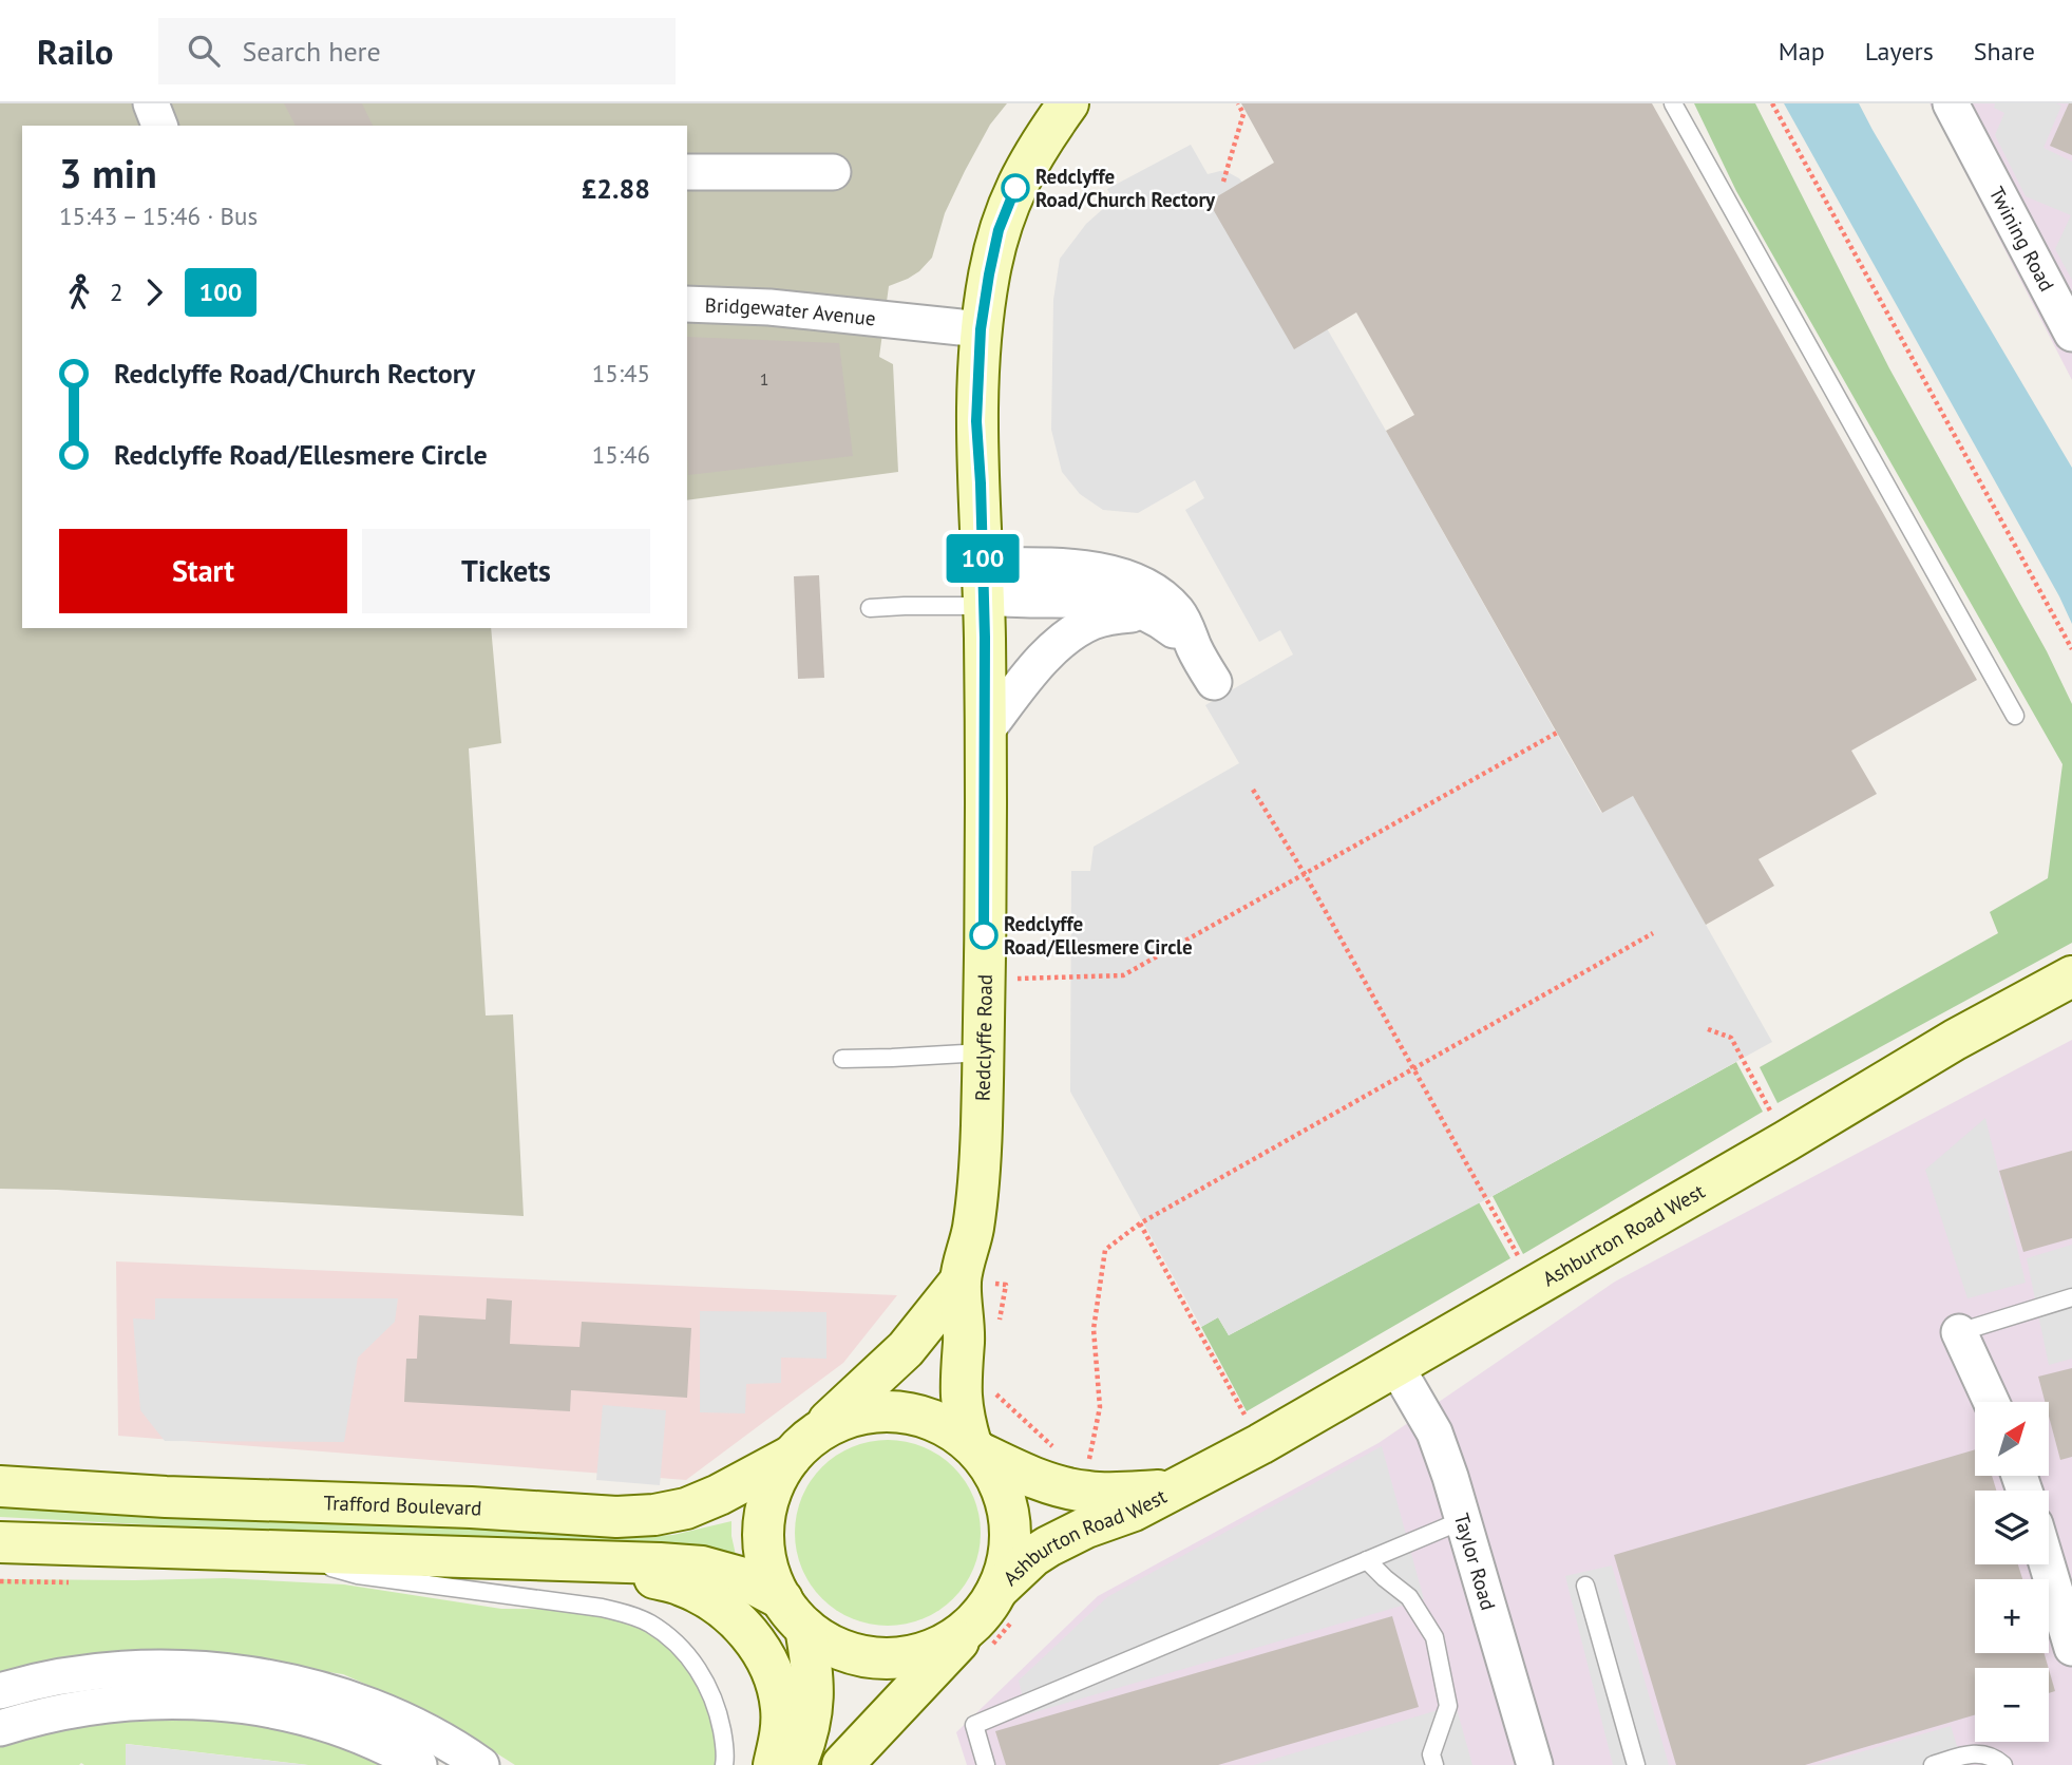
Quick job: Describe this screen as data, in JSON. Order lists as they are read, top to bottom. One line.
{"streets":{"main road":["Redclyffe Road","Ashburton Road West","Trafford Boulevard"],"street":["Twining Road","Bridgewater Avenue","Taylor Road"]},"crossings":[["Bridgewater Avenue","Redclyffe Road"],["Redclyffe Road","Ashburton Road West"],["Redclyffe Road","Trafford Boulevard"],["Ashburton Road West","Trafford Boulevard"],["Ashburton Road West","Taylor Road"]],"places":["Redclyffe Road/Church Rectory","Redclyffe Road/Ellesmere Circle"],"lines":["bus line 100"],"house_numbers":["1"],"north":"top right","page":{"header":"Railo","search":"Search here","nav":["Map","Layers","Share"],"on_map":"100","heading":["3 min","15:43 – 15:46 · Bus","£2.88"],"legs":["2","100"],"list":[{"name":"Redclyffe Road/Church Rectory","value":"15:45"},{"name":"Redclyffe Road/Ellesmere Circle","value":"15:46"}],"buttons":["Start","Tickets"],"map_buttons":["+","−"]}}
